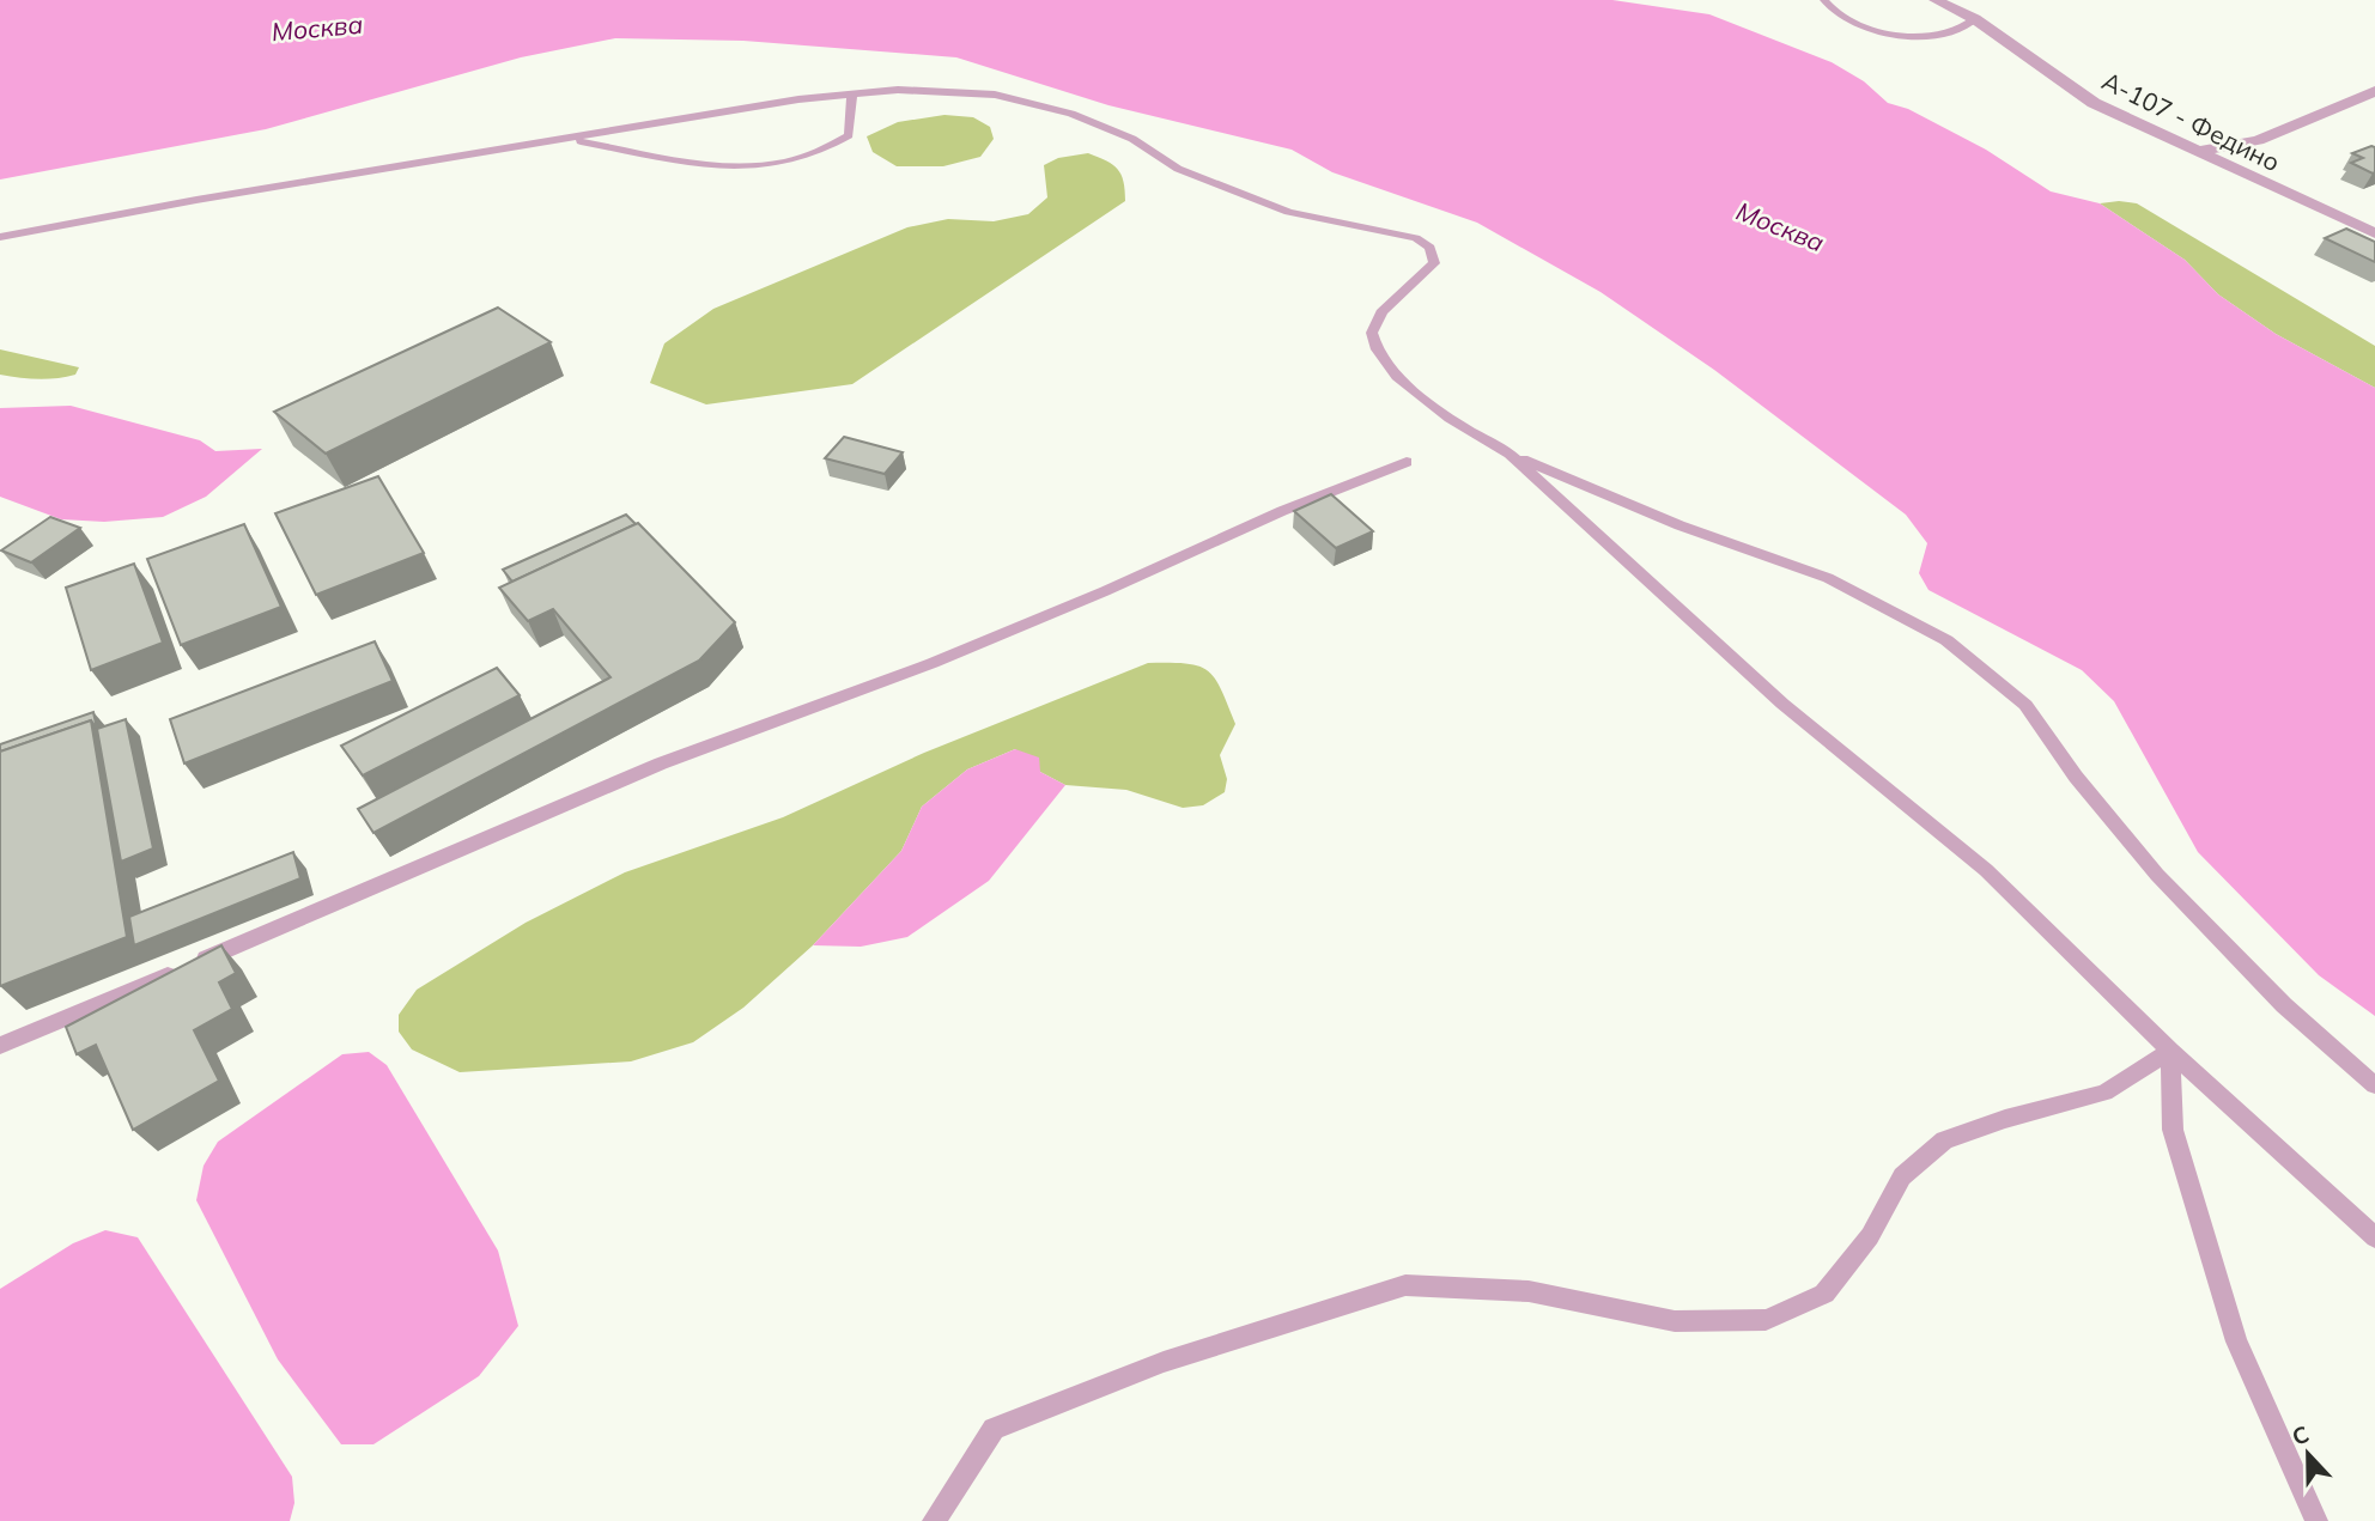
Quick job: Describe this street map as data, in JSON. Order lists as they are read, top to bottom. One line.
{"streets":{"street":["А-107 - Федино"]},"water":["Москва"],"north":"top"}
